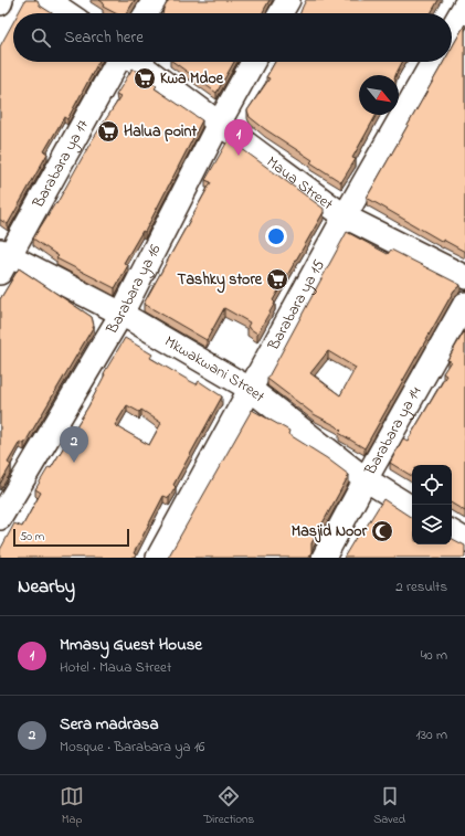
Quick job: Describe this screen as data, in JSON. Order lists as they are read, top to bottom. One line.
{"streets":{"street":["Barabara ya 17","Maua Street","Barabara ya 16","Barabara ya 15","Mkwakwani Street","Barabara ya 14"]},"crossings":[["Barabara ya 17","Mkwakwani Street"],["Maua Street","Barabara ya 16"],["Maua Street","Barabara ya 15"],["Barabara ya 16","Mkwakwani Street"],["Barabara ya 15","Mkwakwani Street"],["Mkwakwani Street","Barabara ya 14"]],"places":{"supermarket":["Kwa Mdoe","Halua point","Tashky store"],"mosque":["Masjid Noor"]},"scale_bar":"50 m","north":"bottom right","page":{"search":"Search here","pins":["1","2"],"scale":"50 m","heading":["Nearby","2 results"],"list":[{"mark":"1","name":"Mmasy Guest House","note":"Hotel · Maua Street","value":"40 m"},{"mark":"2","name":"Sera madrasa","note":"Mosque · Barabara ya 16","value":"130 m"}],"nav":["Map","Directions","Saved"]}}
